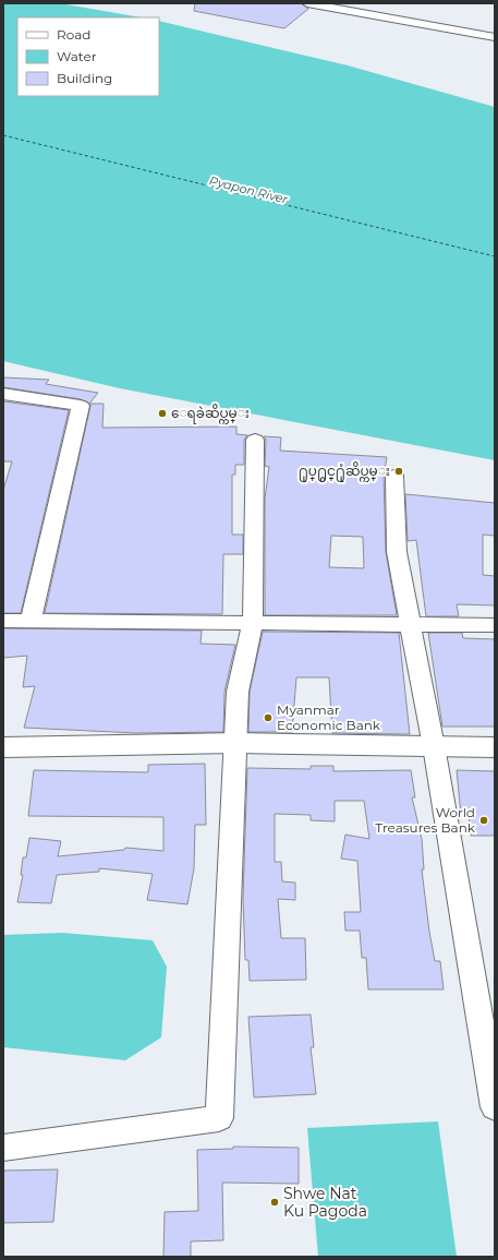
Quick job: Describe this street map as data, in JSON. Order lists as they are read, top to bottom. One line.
{"water":["Pyapon River"],"places":["ေရခဲဆိပ္ကမ္း","႐ုပ္႐ွင္႐ုံဆိပ္ကမ္း","Myanmar Economic Bank","World Treasures Bank","Shwe Nat Ku Pagoda"],"legend":["Road","Water","Building"]}
